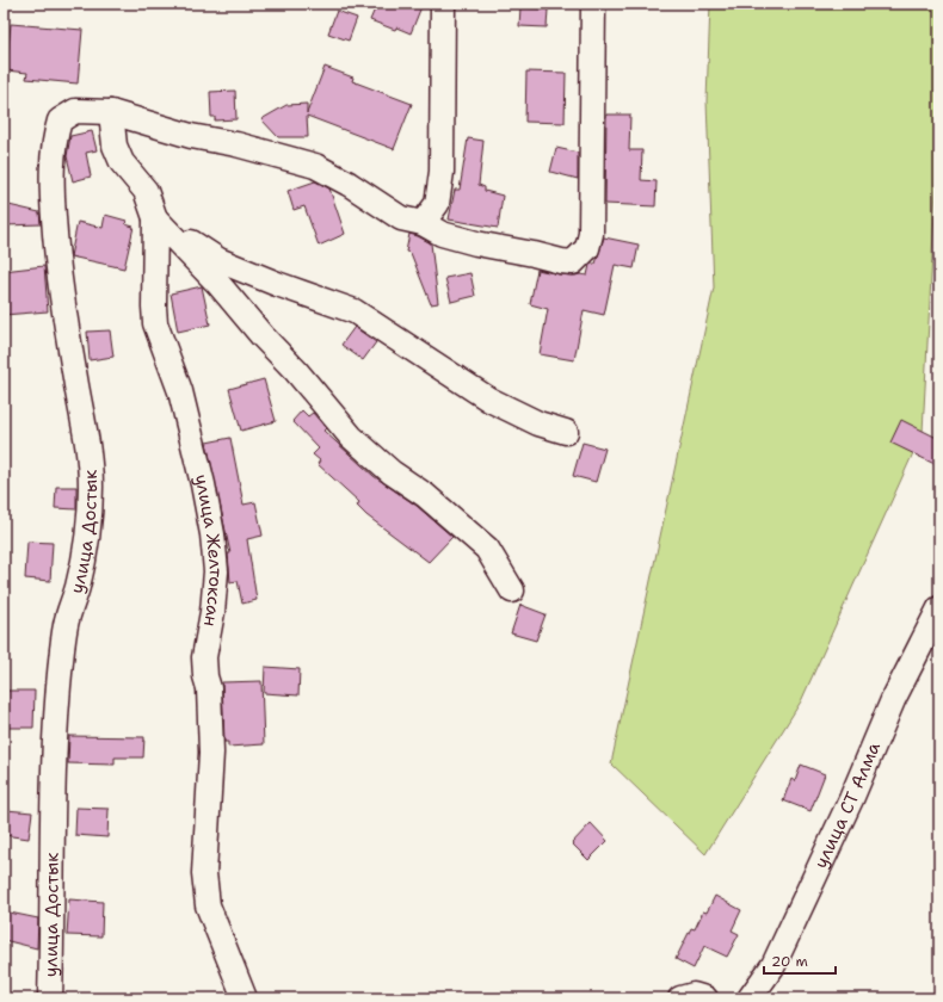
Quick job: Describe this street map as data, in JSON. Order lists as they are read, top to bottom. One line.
{"streets":{"street":["улица Достык","улица Желтоксан","улица СТ Алма"]},"crossings":[["улица Достык","улица Желтоксан"]],"scale_bar":"20 m"}
